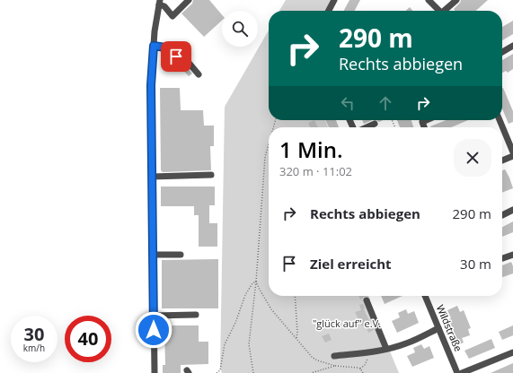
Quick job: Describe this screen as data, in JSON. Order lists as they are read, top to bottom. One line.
{"streets":{"street":["Wildstraße"]},"parks":["\"glück auf\" e.V."],"page":{"turn":["290 m","Rechts abbiegen"],"heading":["1 Min.","320 m · 11:02"],"list":[{"name":"Rechts abbiegen","value":"290 m"},{"name":"Ziel erreicht","value":"30 m"}],"speed":"30 km/h","limit":"40"}}
